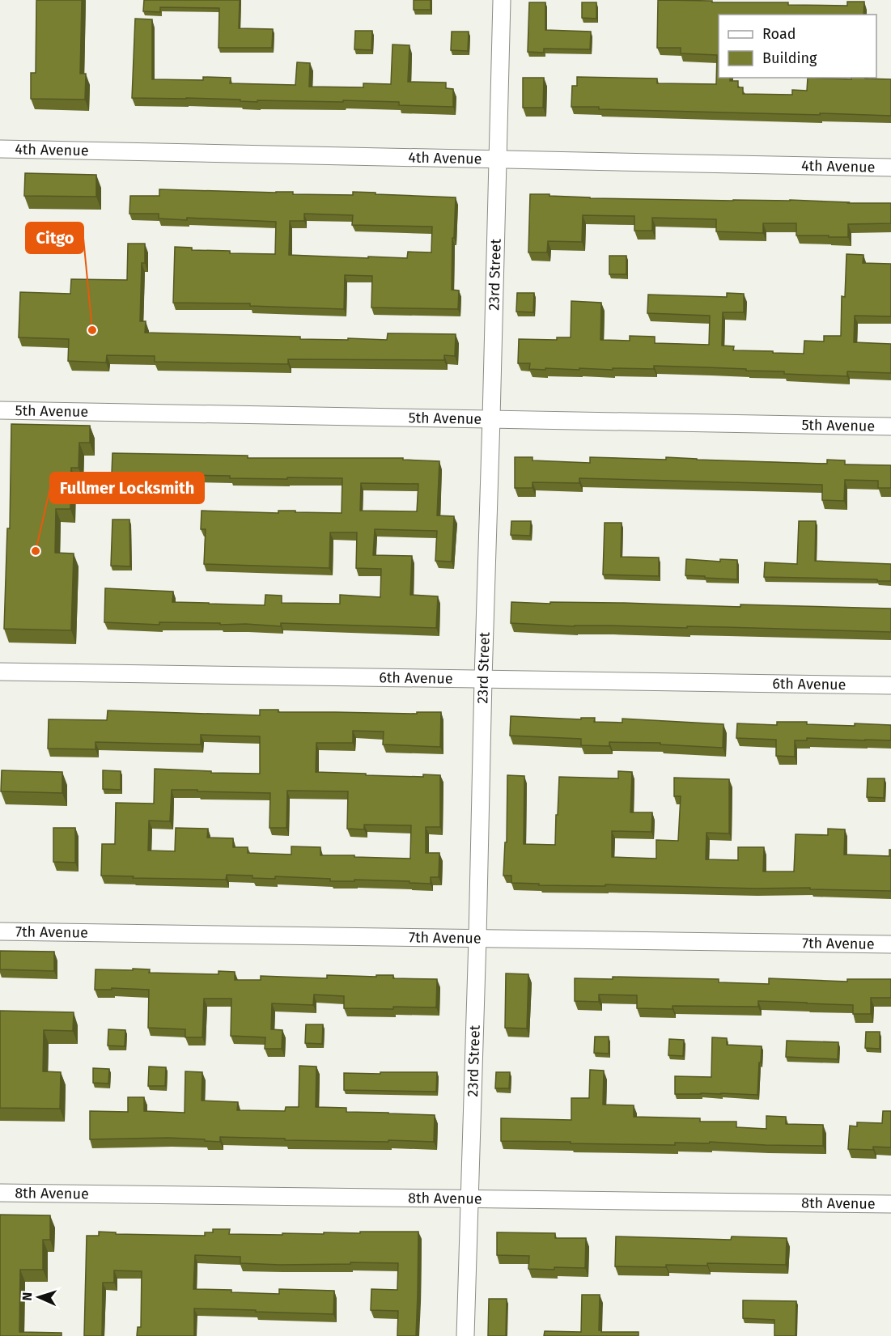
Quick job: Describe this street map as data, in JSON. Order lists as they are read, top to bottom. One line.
{"streets":{"street":["4th Avenue","23rd Street","5th Avenue","6th Avenue","7th Avenue","8th Avenue"]},"crossings":[["4th Avenue","23rd Street"],["23rd Street","5th Avenue"],["23rd Street","6th Avenue"],["23rd Street","7th Avenue"],["23rd Street","8th Avenue"]],"places":["Citgo","Fullmer Locksmith"],"legend":["Road","Building"],"north":"left"}
